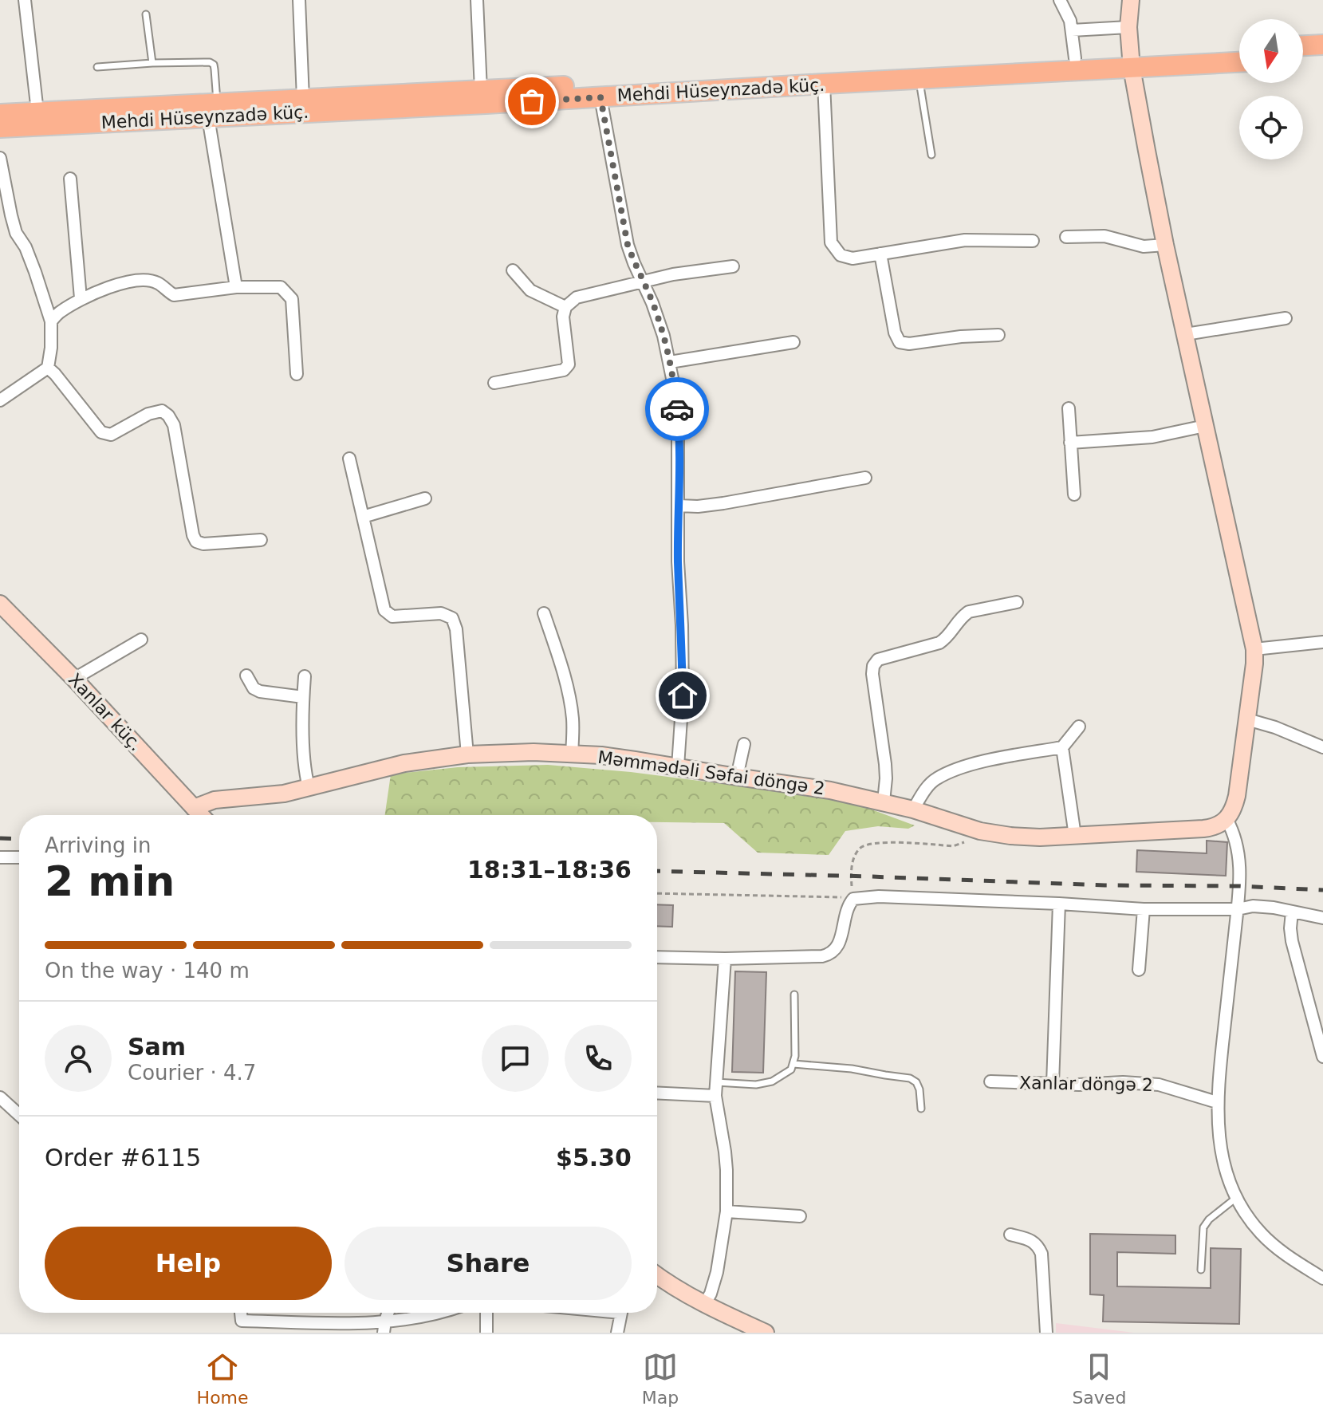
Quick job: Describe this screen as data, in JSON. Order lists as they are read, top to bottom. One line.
{"streets":{"main road":["Mehdi Hüseynzadə küç."],"street":["Xanlar küç.","Məmmədəli Səfai döngə 2","Xanlar döngə 2"]},"crossings":[["Xanlar küç.","Məmmədəli Səfai döngə 2"]],"north":"bottom","page":{"heading":["2 min","Arriving in","18:31–18:36"],"panel":["Sam","Courier · 4.7","Order #6115","$5.30"],"bar":"On the way · 140 m","buttons":["Help","Share"],"tabs":["Home","Map","Saved"]}}
